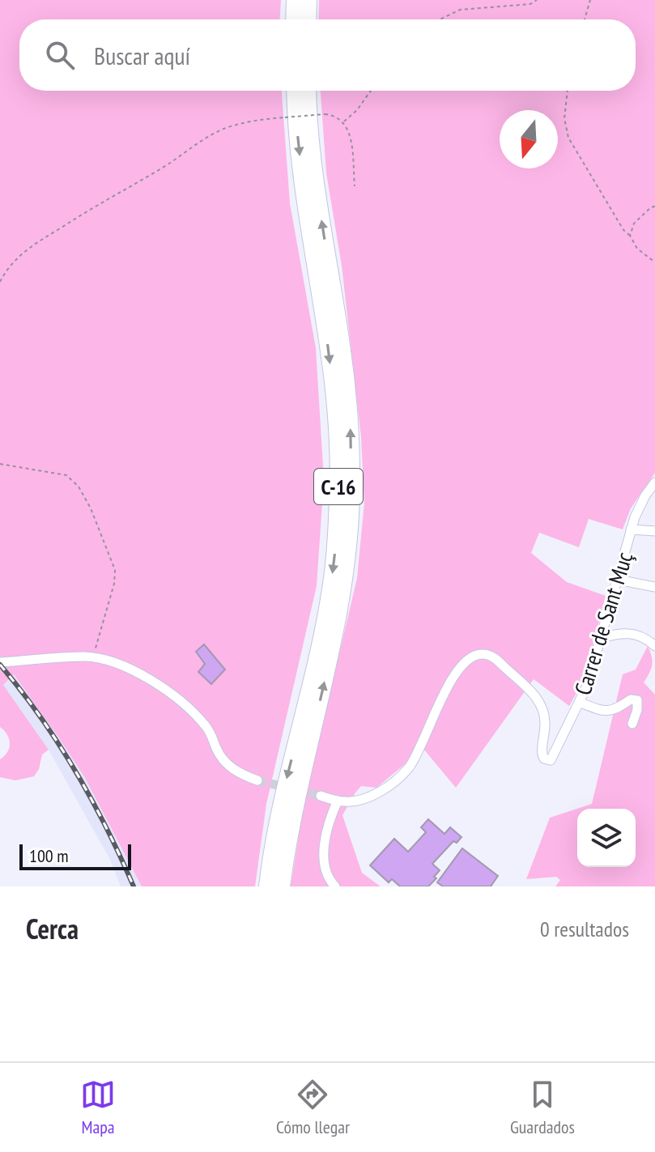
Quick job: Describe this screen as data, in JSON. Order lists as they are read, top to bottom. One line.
{"streets":{"highway":["C-16"],"street":["Carrer de Sant Muç"]},"scale_bar":"100 m","north":"bottom","page":{"search":"Buscar aquí","scale":"100 m","heading":["Cerca","0 resultados"],"nav":["Mapa","Cómo llegar","Guardados"]}}
